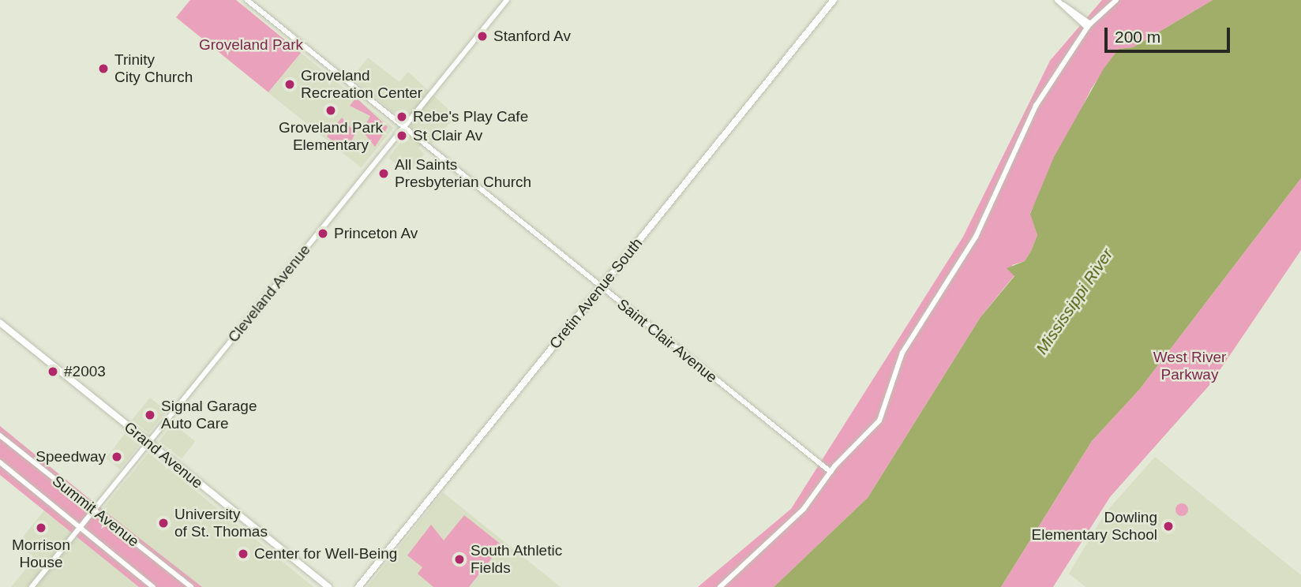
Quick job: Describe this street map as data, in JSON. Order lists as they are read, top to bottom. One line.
{"streets":{"main road":["Cretin Avenue South","Grand Avenue"],"street":["Cleveland Avenue","Saint Clair Avenue","Summit Avenue"]},"crossings":[["Cleveland Avenue","Saint Clair Avenue"],["Cleveland Avenue","Grand Avenue"],["Cleveland Avenue","Summit Avenue"],["Cretin Avenue South","Saint Clair Avenue"]],"water":["Mississippi River"],"parks":["Groveland Park","West River Parkway"],"places":["Stanford Av","Trinity City Church","Groveland Recreation Center","Groveland Park Elementary","Rebe's Play Cafe","St Clair Av","All Saints Presbyterian Church","Princeton Av","#2003","Signal Garage Auto Care","Speedway","University of St. Thomas","Dowling Elementary School","Morrison House","Center for Well-Being","South Athletic Fields"],"scale_bar":"200 m"}
